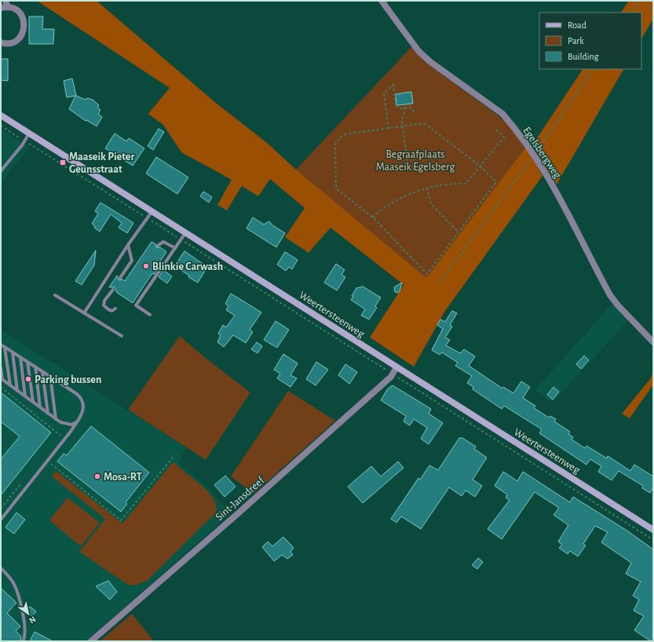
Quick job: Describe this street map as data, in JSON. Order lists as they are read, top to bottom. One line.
{"streets":{"main road":["Weertersteenweg"],"street":["Egelsbergweg","Sint-Jansdreef"]},"crossings":[["Weertersteenweg","Sint-Jansdreef"]],"parks":["Begraafplaats Maaseik Egelsberg"],"places":{"transit":["Maaseik Pieter Geunsstraat"],"other":["Blinkie Carwash","Parking bussen","Mosa-RT"]},"legend":["Road","Park","Building"],"north":"bottom right"}
